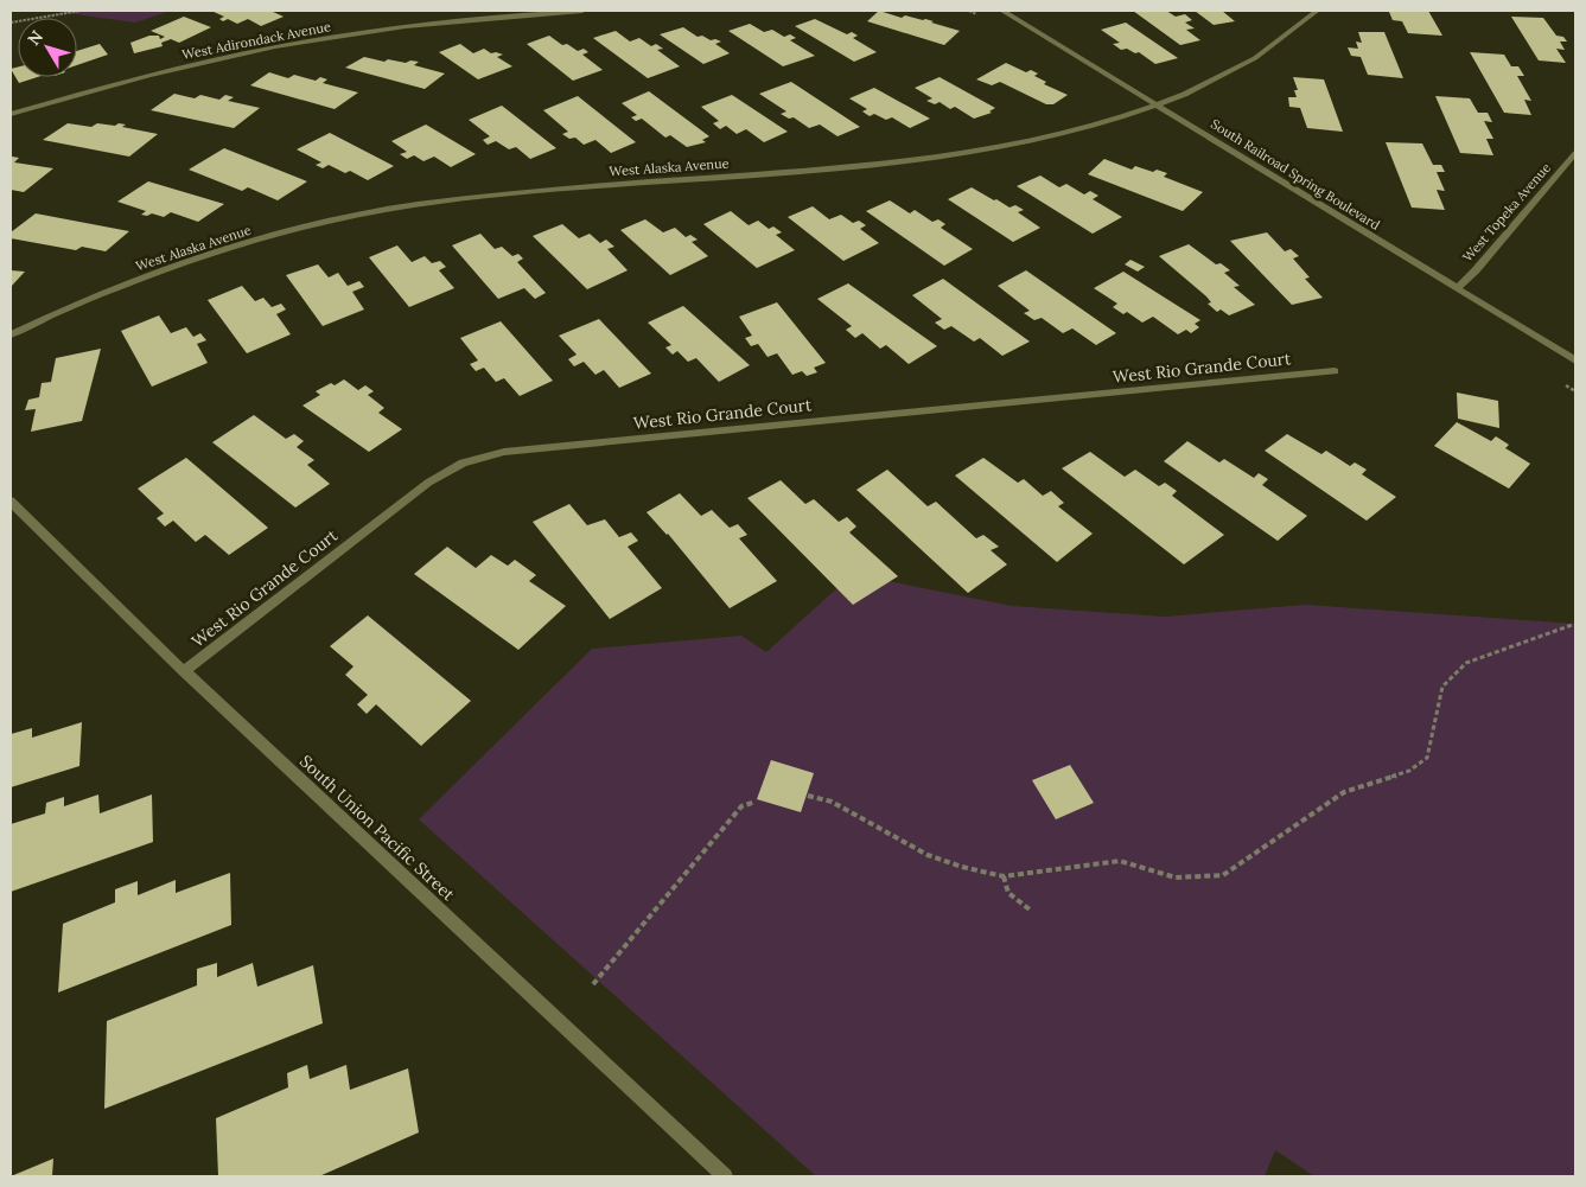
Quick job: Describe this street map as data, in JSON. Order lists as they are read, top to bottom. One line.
{"streets":{"street":["West Adirondack Avenue","West Alaska Avenue","South Railroad Spring Boulevard","West Topeka Avenue","West Rio Grande Court","South Union Pacific Street"]},"crossings":[["West Alaska Avenue","South Railroad Spring Boulevard"],["South Railroad Spring Boulevard","West Topeka Avenue"],["West Rio Grande Court","South Union Pacific Street"]],"north":"top left"}
